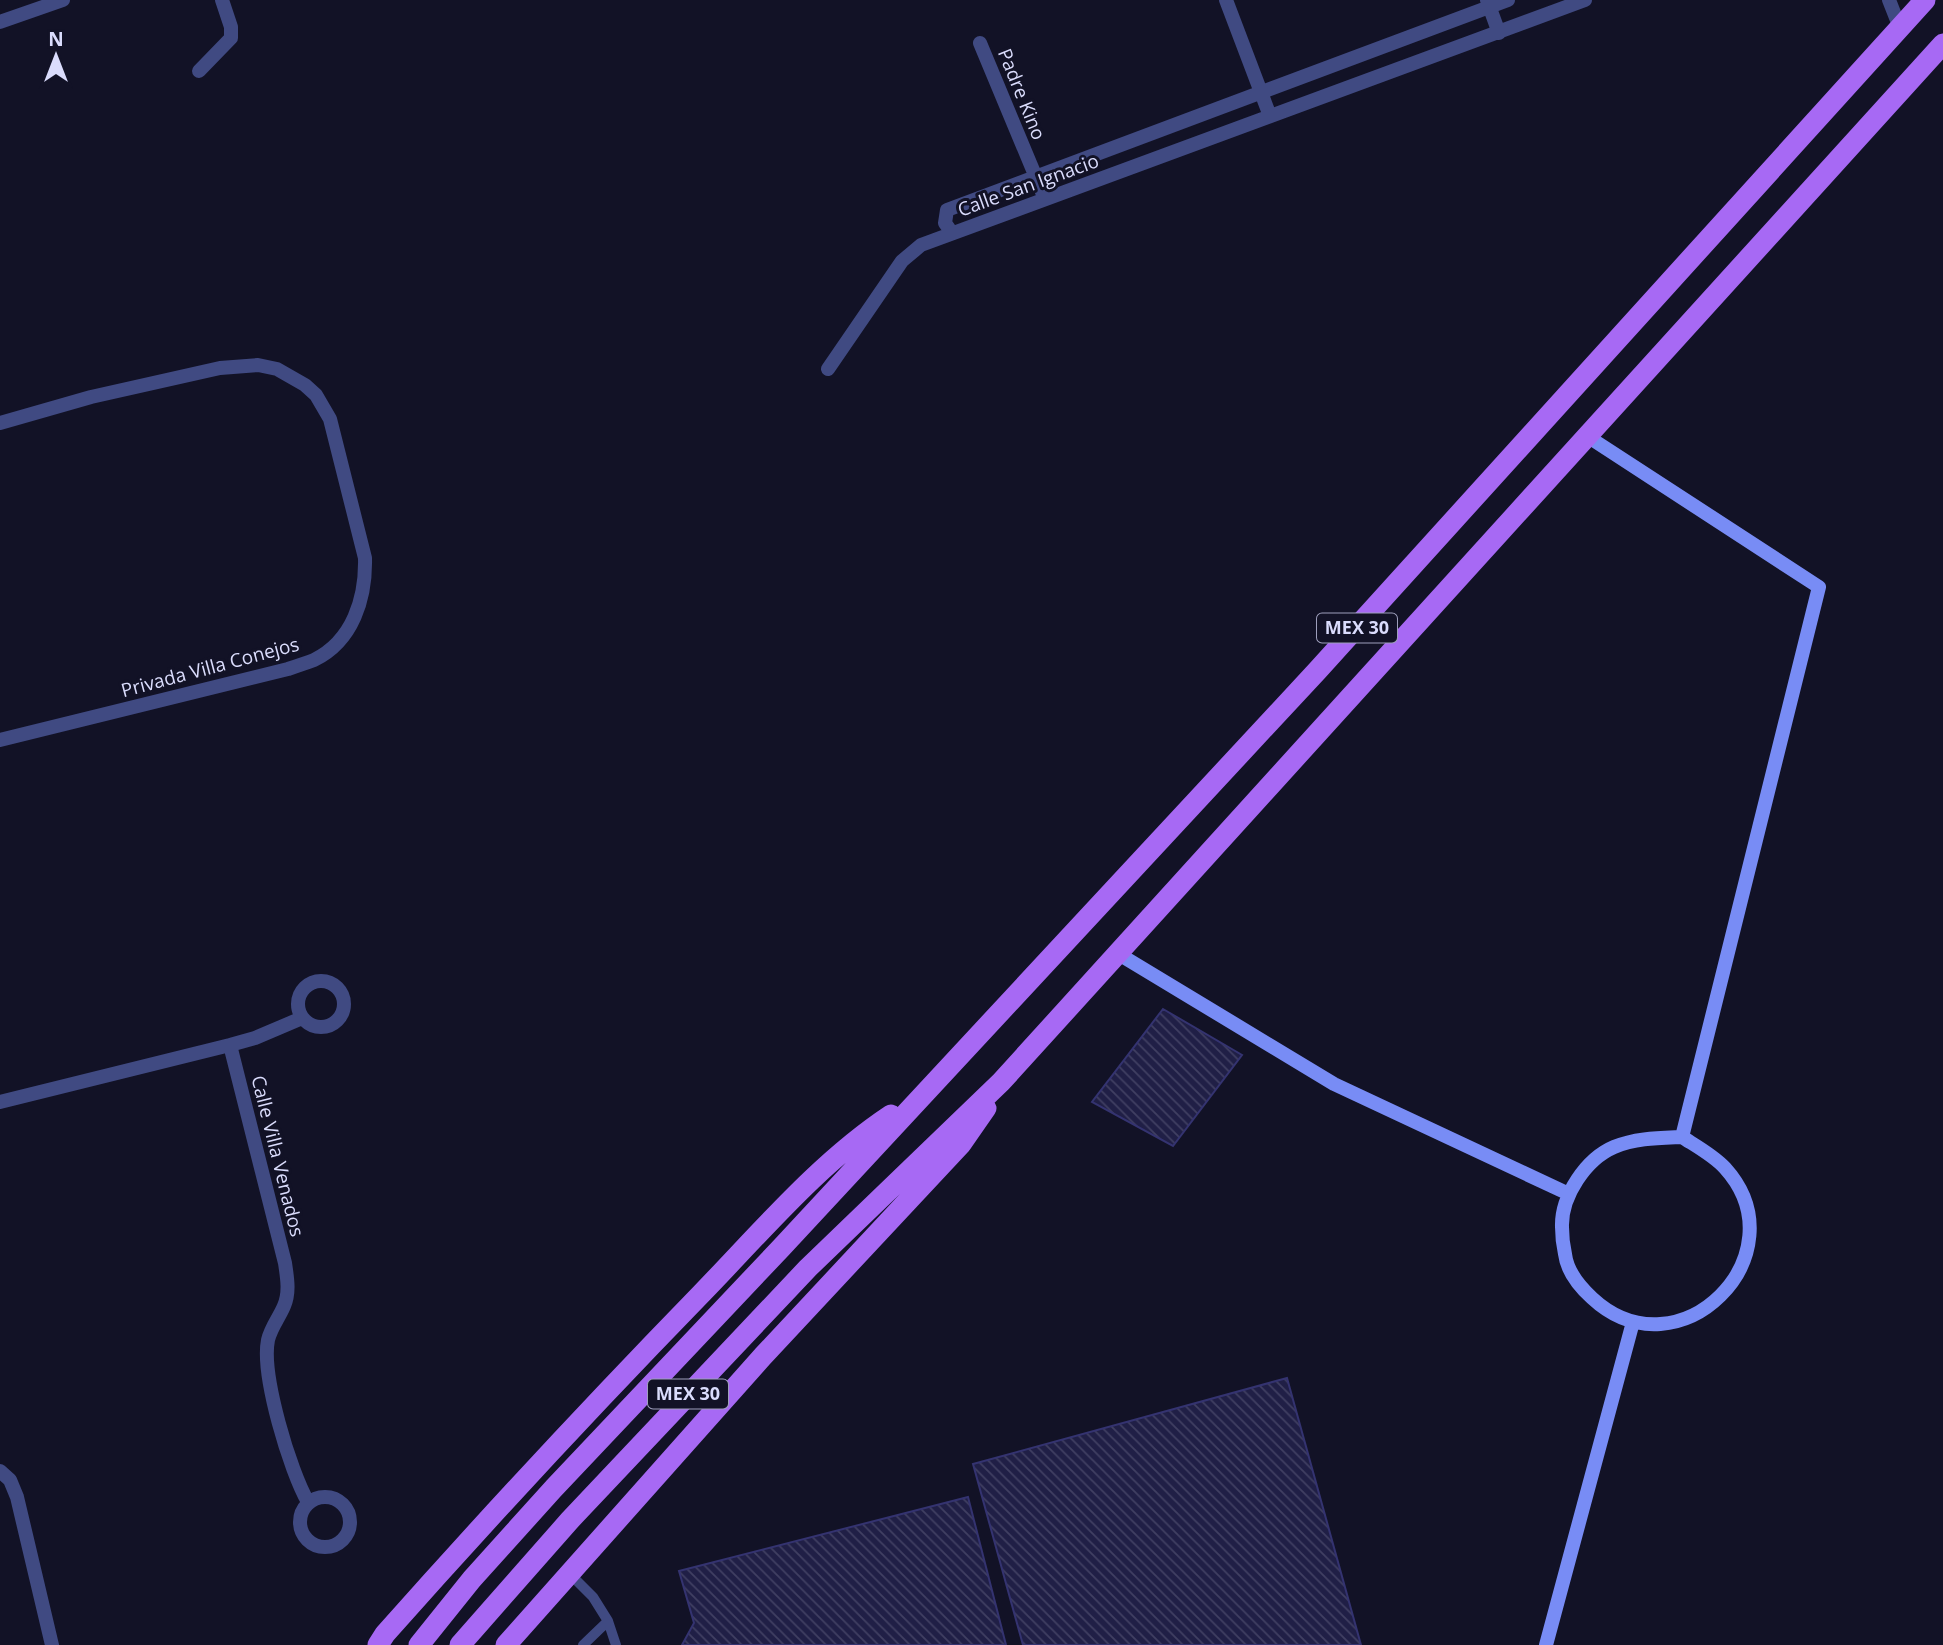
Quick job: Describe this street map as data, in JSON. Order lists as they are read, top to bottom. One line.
{"streets":{"main road":["MEX 30"],"street":["Padre Kino","Calle San Ignacio","Privada Villa Conejos","Calle Villa Venados"]},"crossings":[["Padre Kino","Calle San Ignacio"]],"north":"top"}
